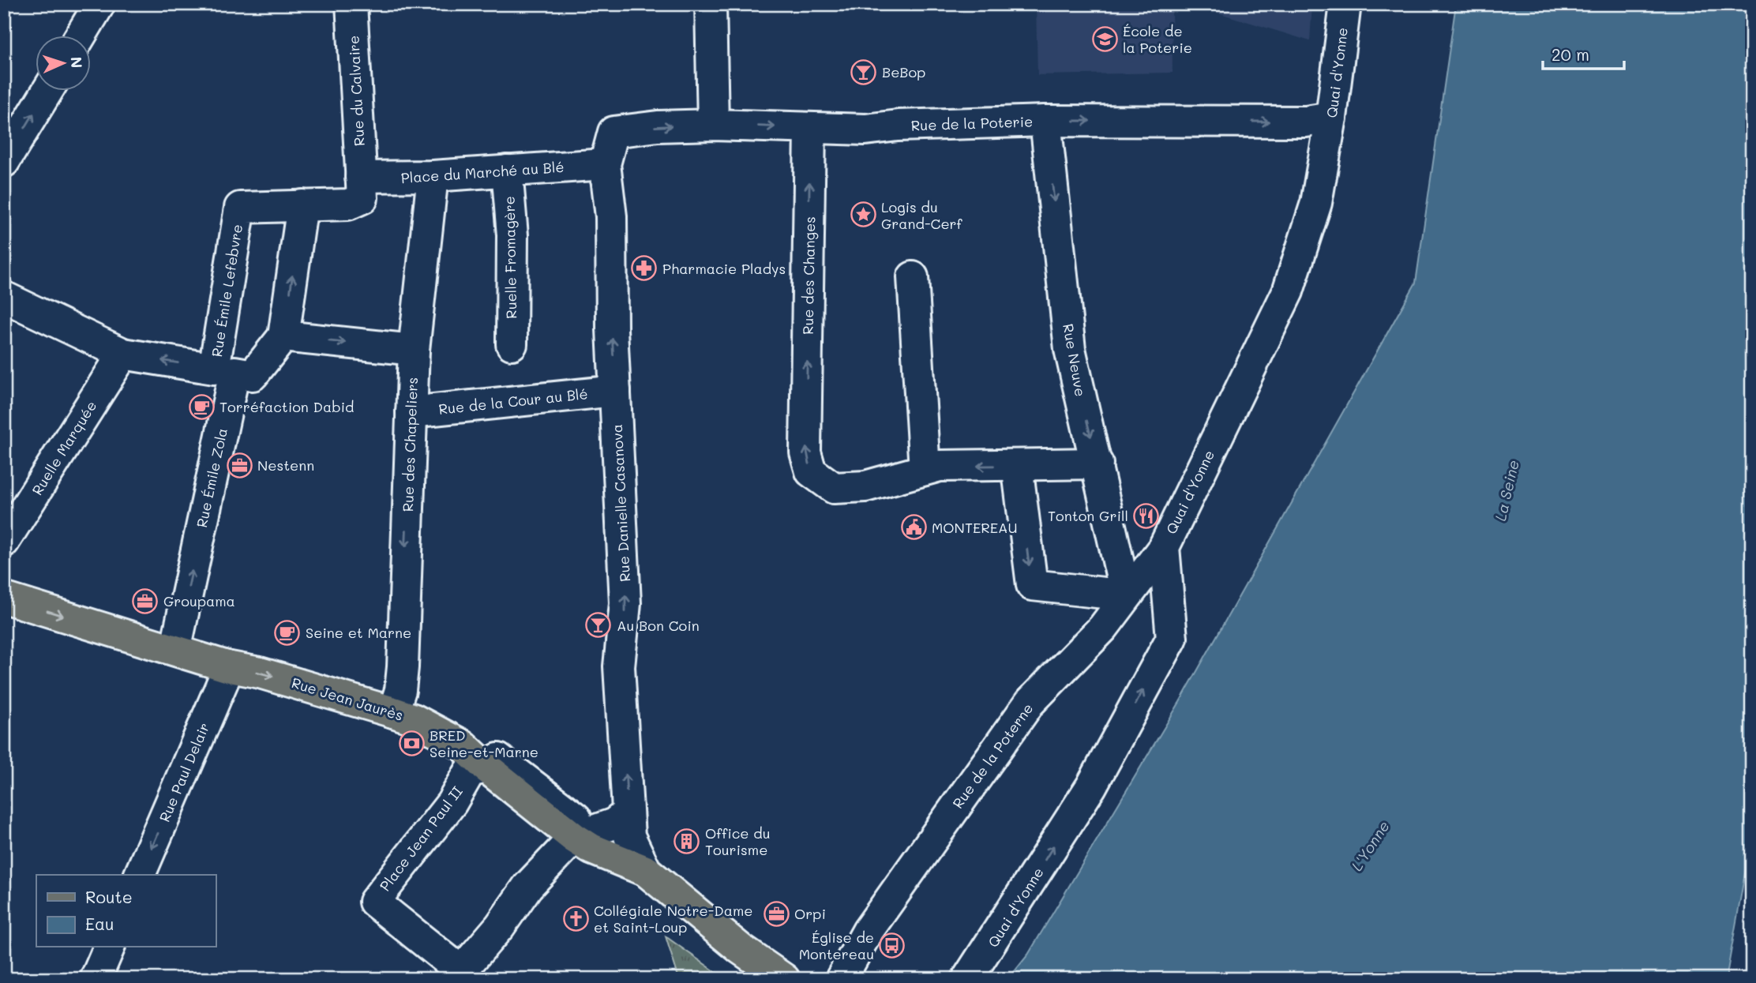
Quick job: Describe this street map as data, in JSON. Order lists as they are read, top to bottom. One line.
{"streets":{"main road":["Rue Jean Jaurès"],"street":["Quai d'Yonne","Rue du Calvaire","Rue de la Poterie","Place du Marché au Blé","Ruelle Fromagère","Rue des Changes","Rue Émile Lefebvre","Rue Neuve","Rue de la Cour au Blé","Rue des Chapeliers","Ruelle Marquée","Rue Émile Zola","Rue Danielle Casanova","Rue de la Poterne","Rue Paul Delair","Place Jean Paul II"]},"crossings":[["Quai d'Yonne","Rue de la Poterie"],["Quai d'Yonne","Rue de la Poterne"],["Rue du Calvaire","Place du Marché au Blé"],["Rue de la Poterie","Rue des Changes"],["Rue de la Poterie","Rue Neuve"],["Rue de la Poterie","Rue Danielle Casanova"],["Place du Marché au Blé","Ruelle Fromagère"],["Place du Marché au Blé","Rue Émile Lefebvre"],["Place du Marché au Blé","Rue des Chapeliers"],["Place du Marché au Blé","Rue Danielle Casanova"],["Rue des Changes","Rue Neuve"],["Rue Émile Lefebvre","Ruelle Marquée"],["Rue Émile Lefebvre","Rue Émile Zola"],["Rue Neuve","Rue de la Poterne"],["Rue de la Cour au Blé","Rue des Chapeliers"],["Rue de la Cour au Blé","Rue Danielle Casanova"],["Rue des Chapeliers","Rue Jean Jaurès"],["Rue Émile Zola","Rue Jean Jaurès"],["Rue Danielle Casanova","Rue Jean Jaurès"],["Rue Jean Jaurès","Rue Paul Delair"],["Rue Jean Jaurès","Place Jean Paul II"]],"one_way":["Quai d'Yonne","Rue de la Poterie","Rue des Chapeliers","Rue Émile Zola","Rue Danielle Casanova","Rue Jean Jaurès","Rue Paul Delair"],"water":["La Seine","L'Yonne"],"places":{"school or university":["École de la Poterie"],"bar":["BeBop","Au Bon Coin"],"place":["Logis du Grand-Cerf"],"pharmacy":["Pharmacie Pladys"],"cafe":["Torréfaction Dabid","Seine et Marne"],"office":["Nestenn","Groupama","Orpi"],"restaurant":["Tonton Grill"],"public building":["MONTEREAU"],"bank":["BRED Seine-et-Marne"],"building":["Office du Tourisme"],"church":["Collégiale Notre-Dame et Saint-Loup"],"bus stop":["Église de Montereau"]},"legend":["Route","Eau"],"scale_bar":"20 m","north":"right"}
